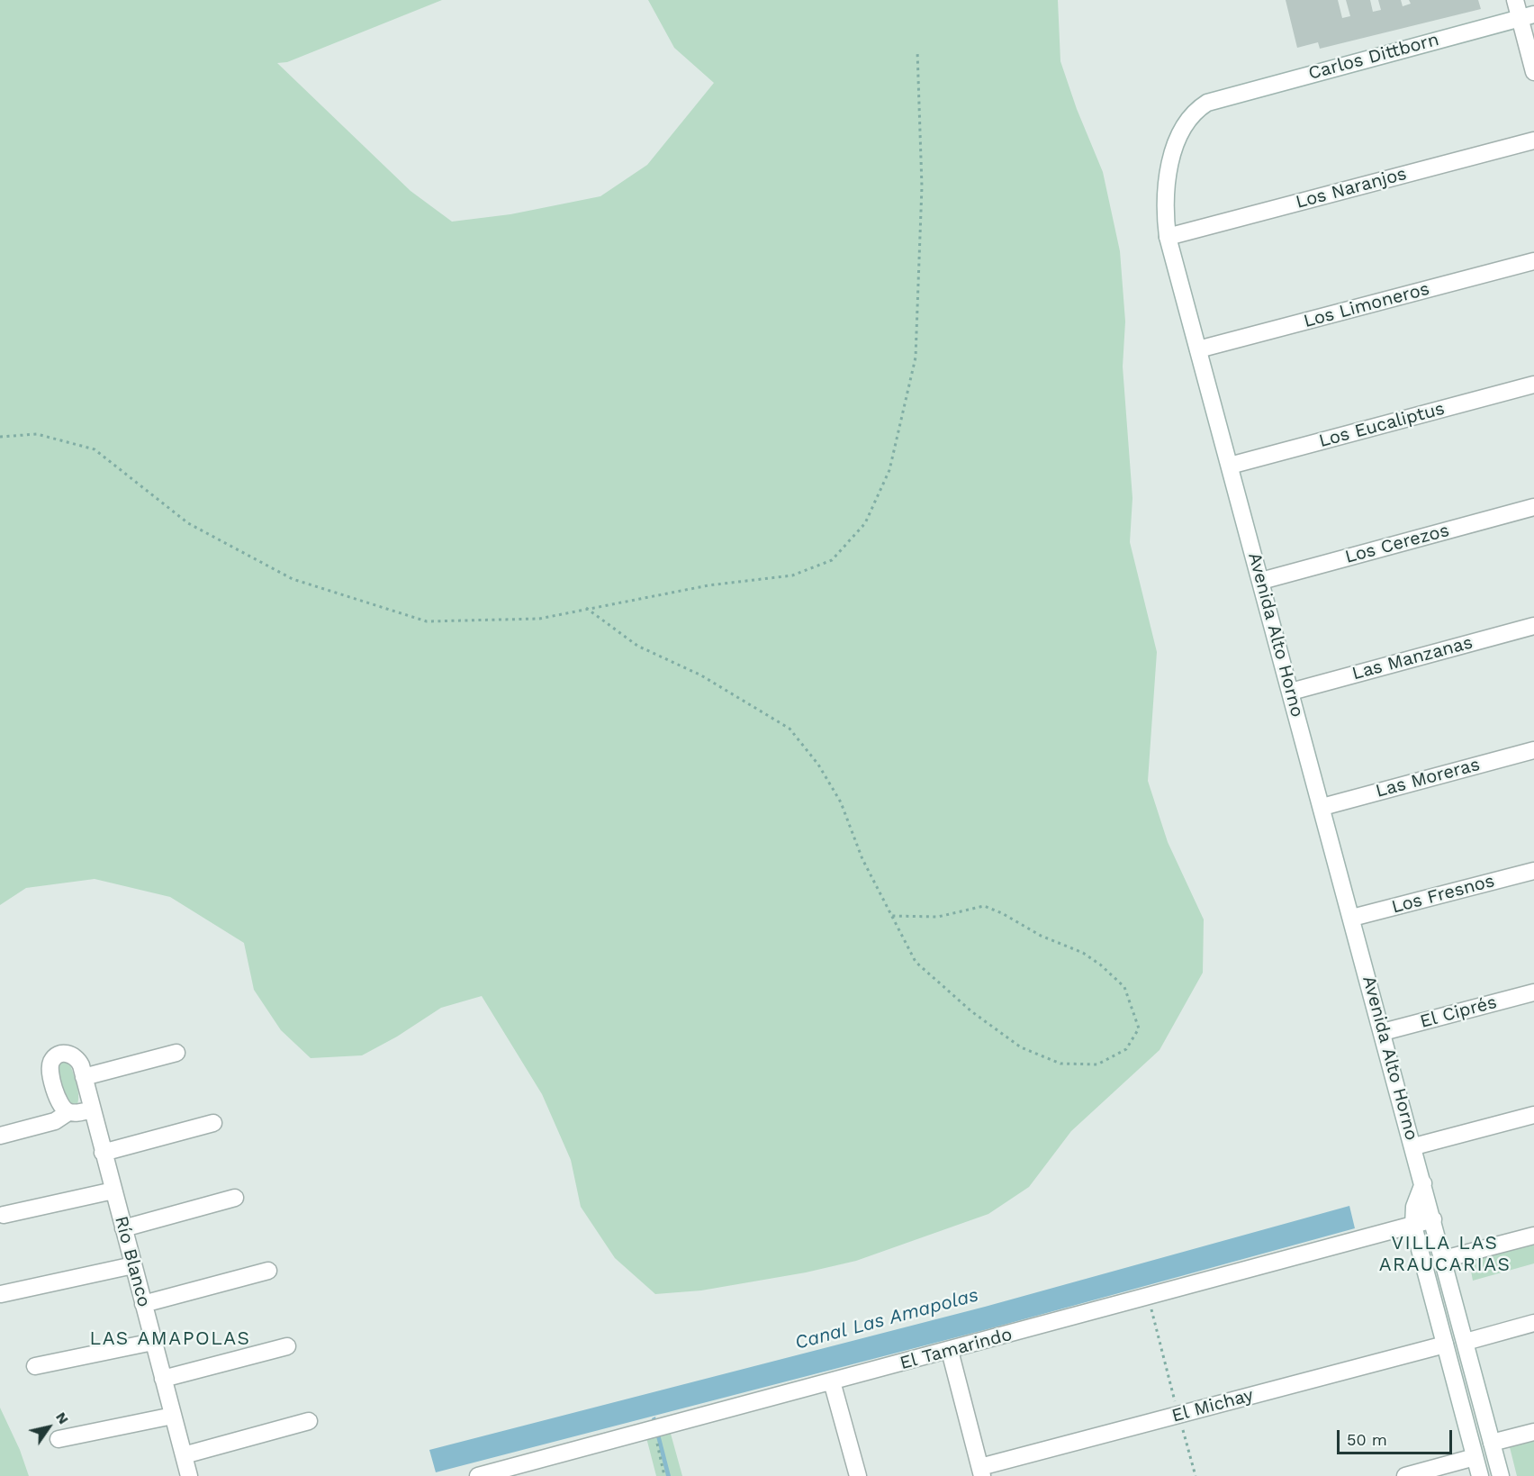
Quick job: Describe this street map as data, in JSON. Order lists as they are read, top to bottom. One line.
{"streets":{"street":["Carlos Dittborn","Los Naranjos","Los Limoneros","Los Eucaliptus","Los Cerezos","Avenida Alto Horno","Las Manzanas","Las Moreras","Los Fresnos","El Ciprés","Río Blanco","El Tamarindo","El Michay"]},"crossings":[["Carlos Dittborn","Avenida Alto Horno"],["Los Naranjos","Avenida Alto Horno"],["Los Limoneros","Avenida Alto Horno"],["Los Eucaliptus","Avenida Alto Horno"],["Los Cerezos","Avenida Alto Horno"],["Avenida Alto Horno","Las Manzanas"],["Avenida Alto Horno","Las Moreras"],["Avenida Alto Horno","Los Fresnos"],["Avenida Alto Horno","El Ciprés"],["Avenida Alto Horno","El Tamarindo"]],"districts":["VILLA LAS ARAUCARIAS","LAS AMAPOLAS"],"water":["Canal Las Amapolas"],"scale_bar":"50 m","north":"top right"}
